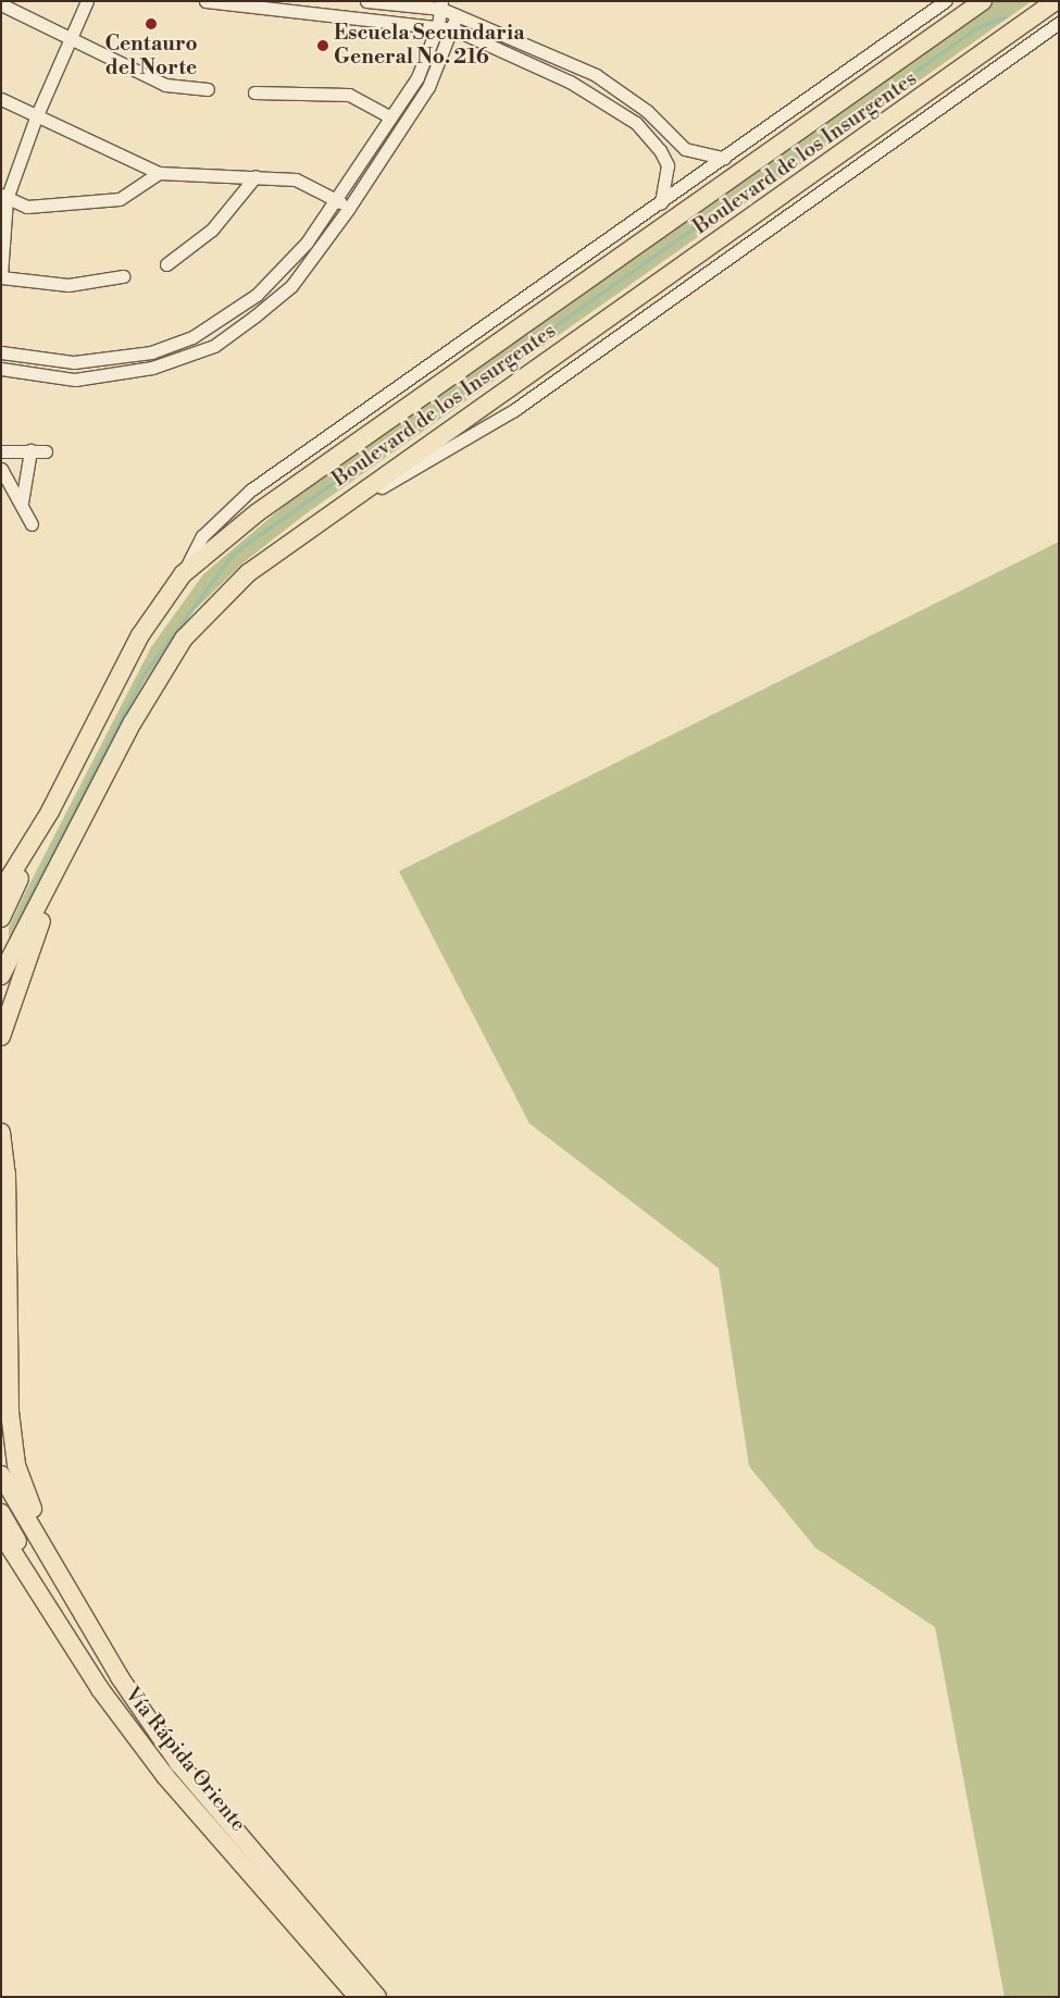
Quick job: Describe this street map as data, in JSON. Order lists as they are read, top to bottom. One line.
{"streets":{"highway":["Boulevard de los Insurgentes","Vía Rápida Oriente"]},"places":["Centauro del Norte","Escuela Secundaria General No. 216"]}
